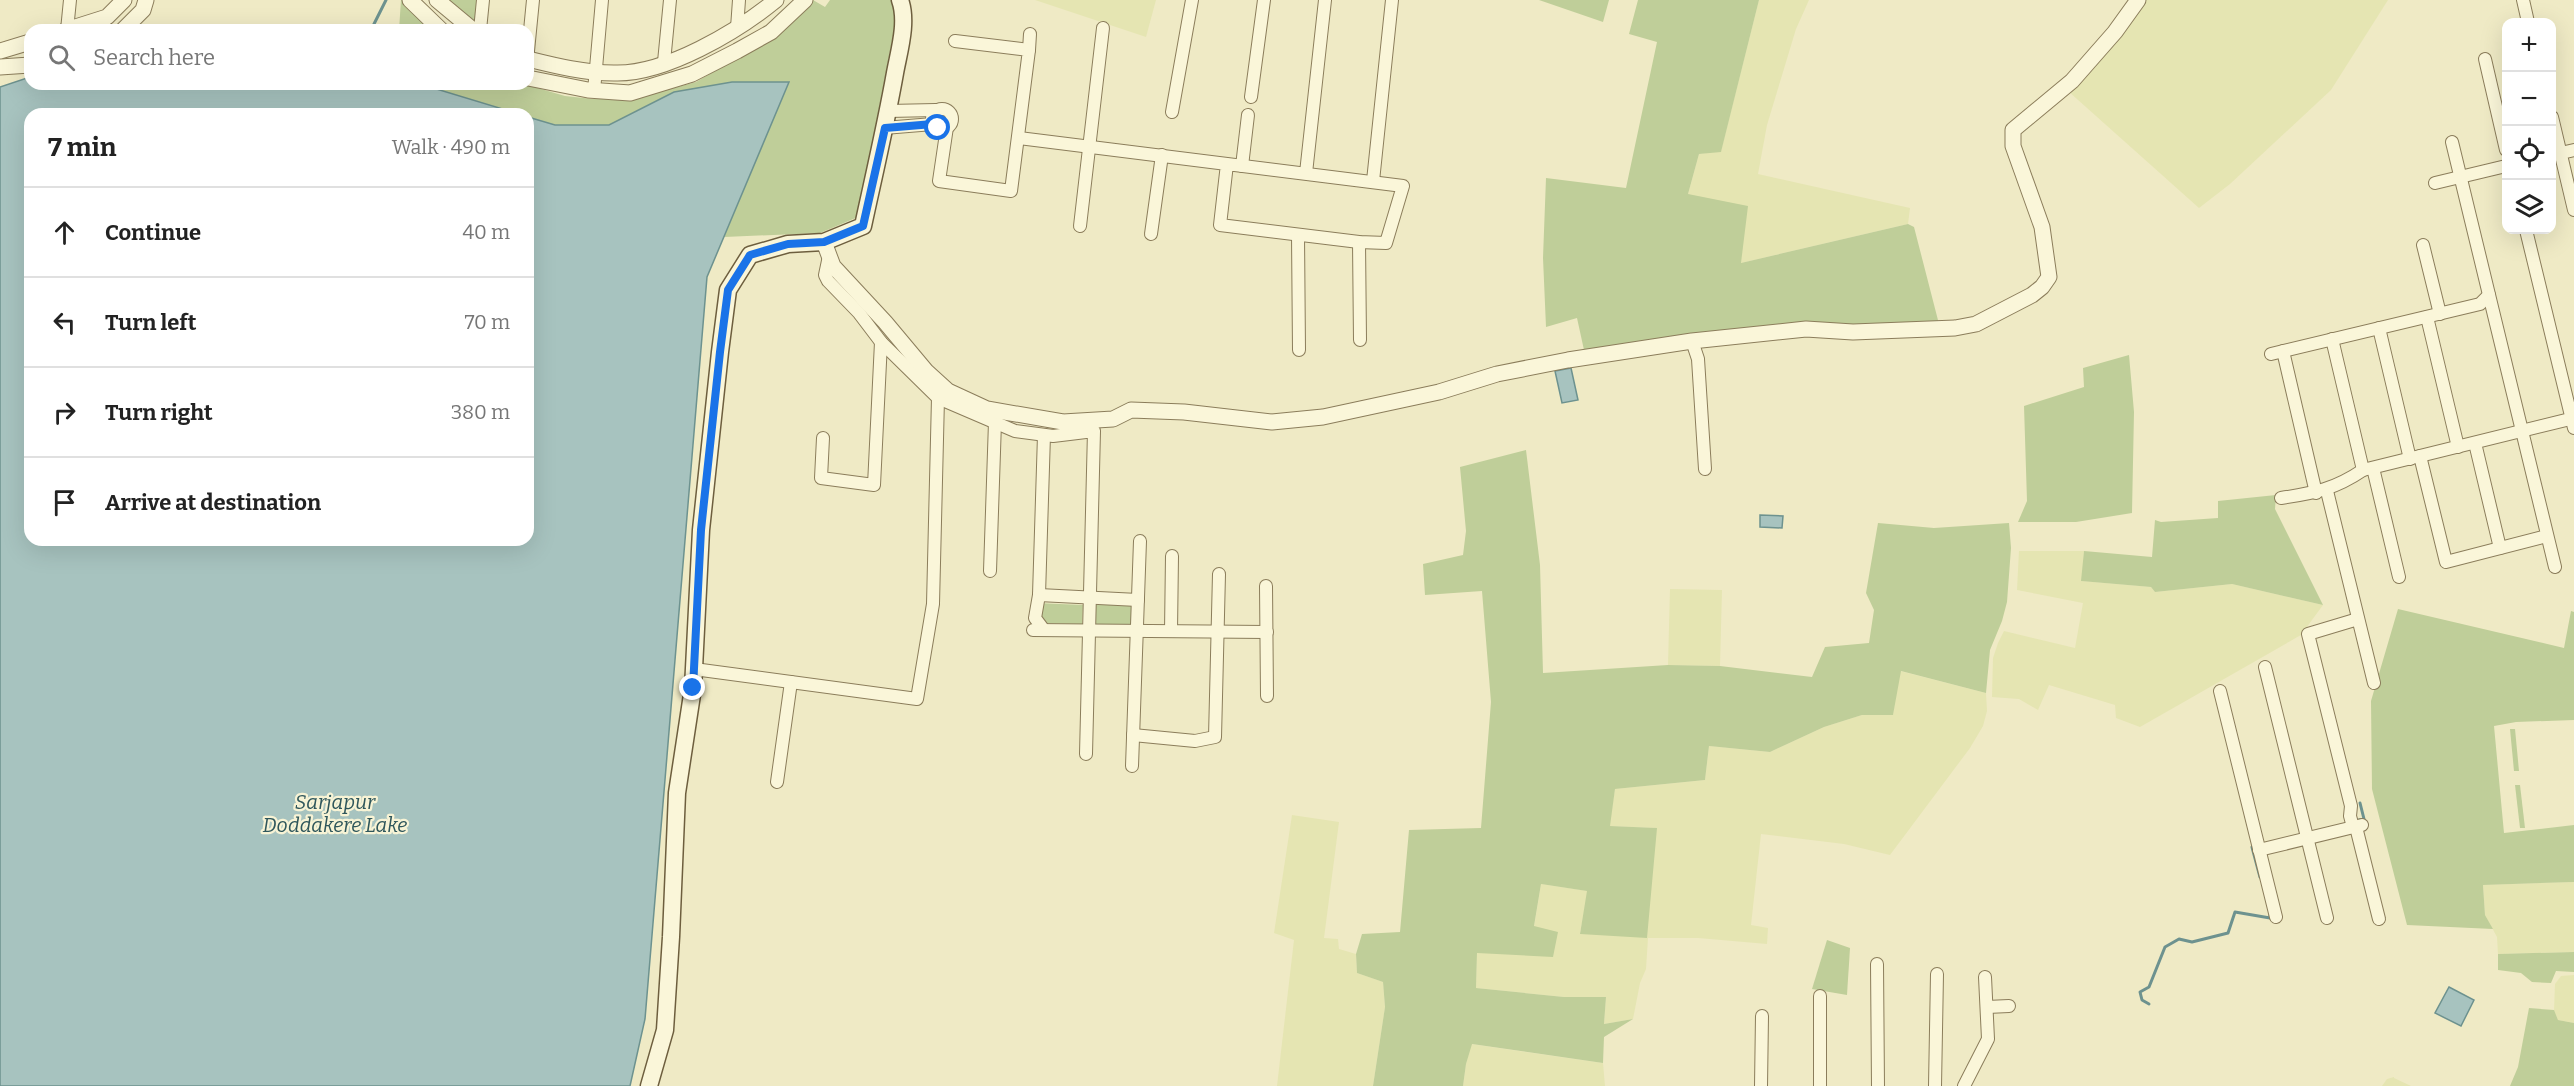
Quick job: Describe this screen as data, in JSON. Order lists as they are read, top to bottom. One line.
{"water":["Sarjapur Doddakere Lake"],"page":{"map_buttons":["+","−"],"search":"Search here","heading":["7 min","Walk · 490 m"],"list":[["Continue","40 m"],["Turn left","70 m"],["Turn right","380 m"],"Arrive at destination"]}}
